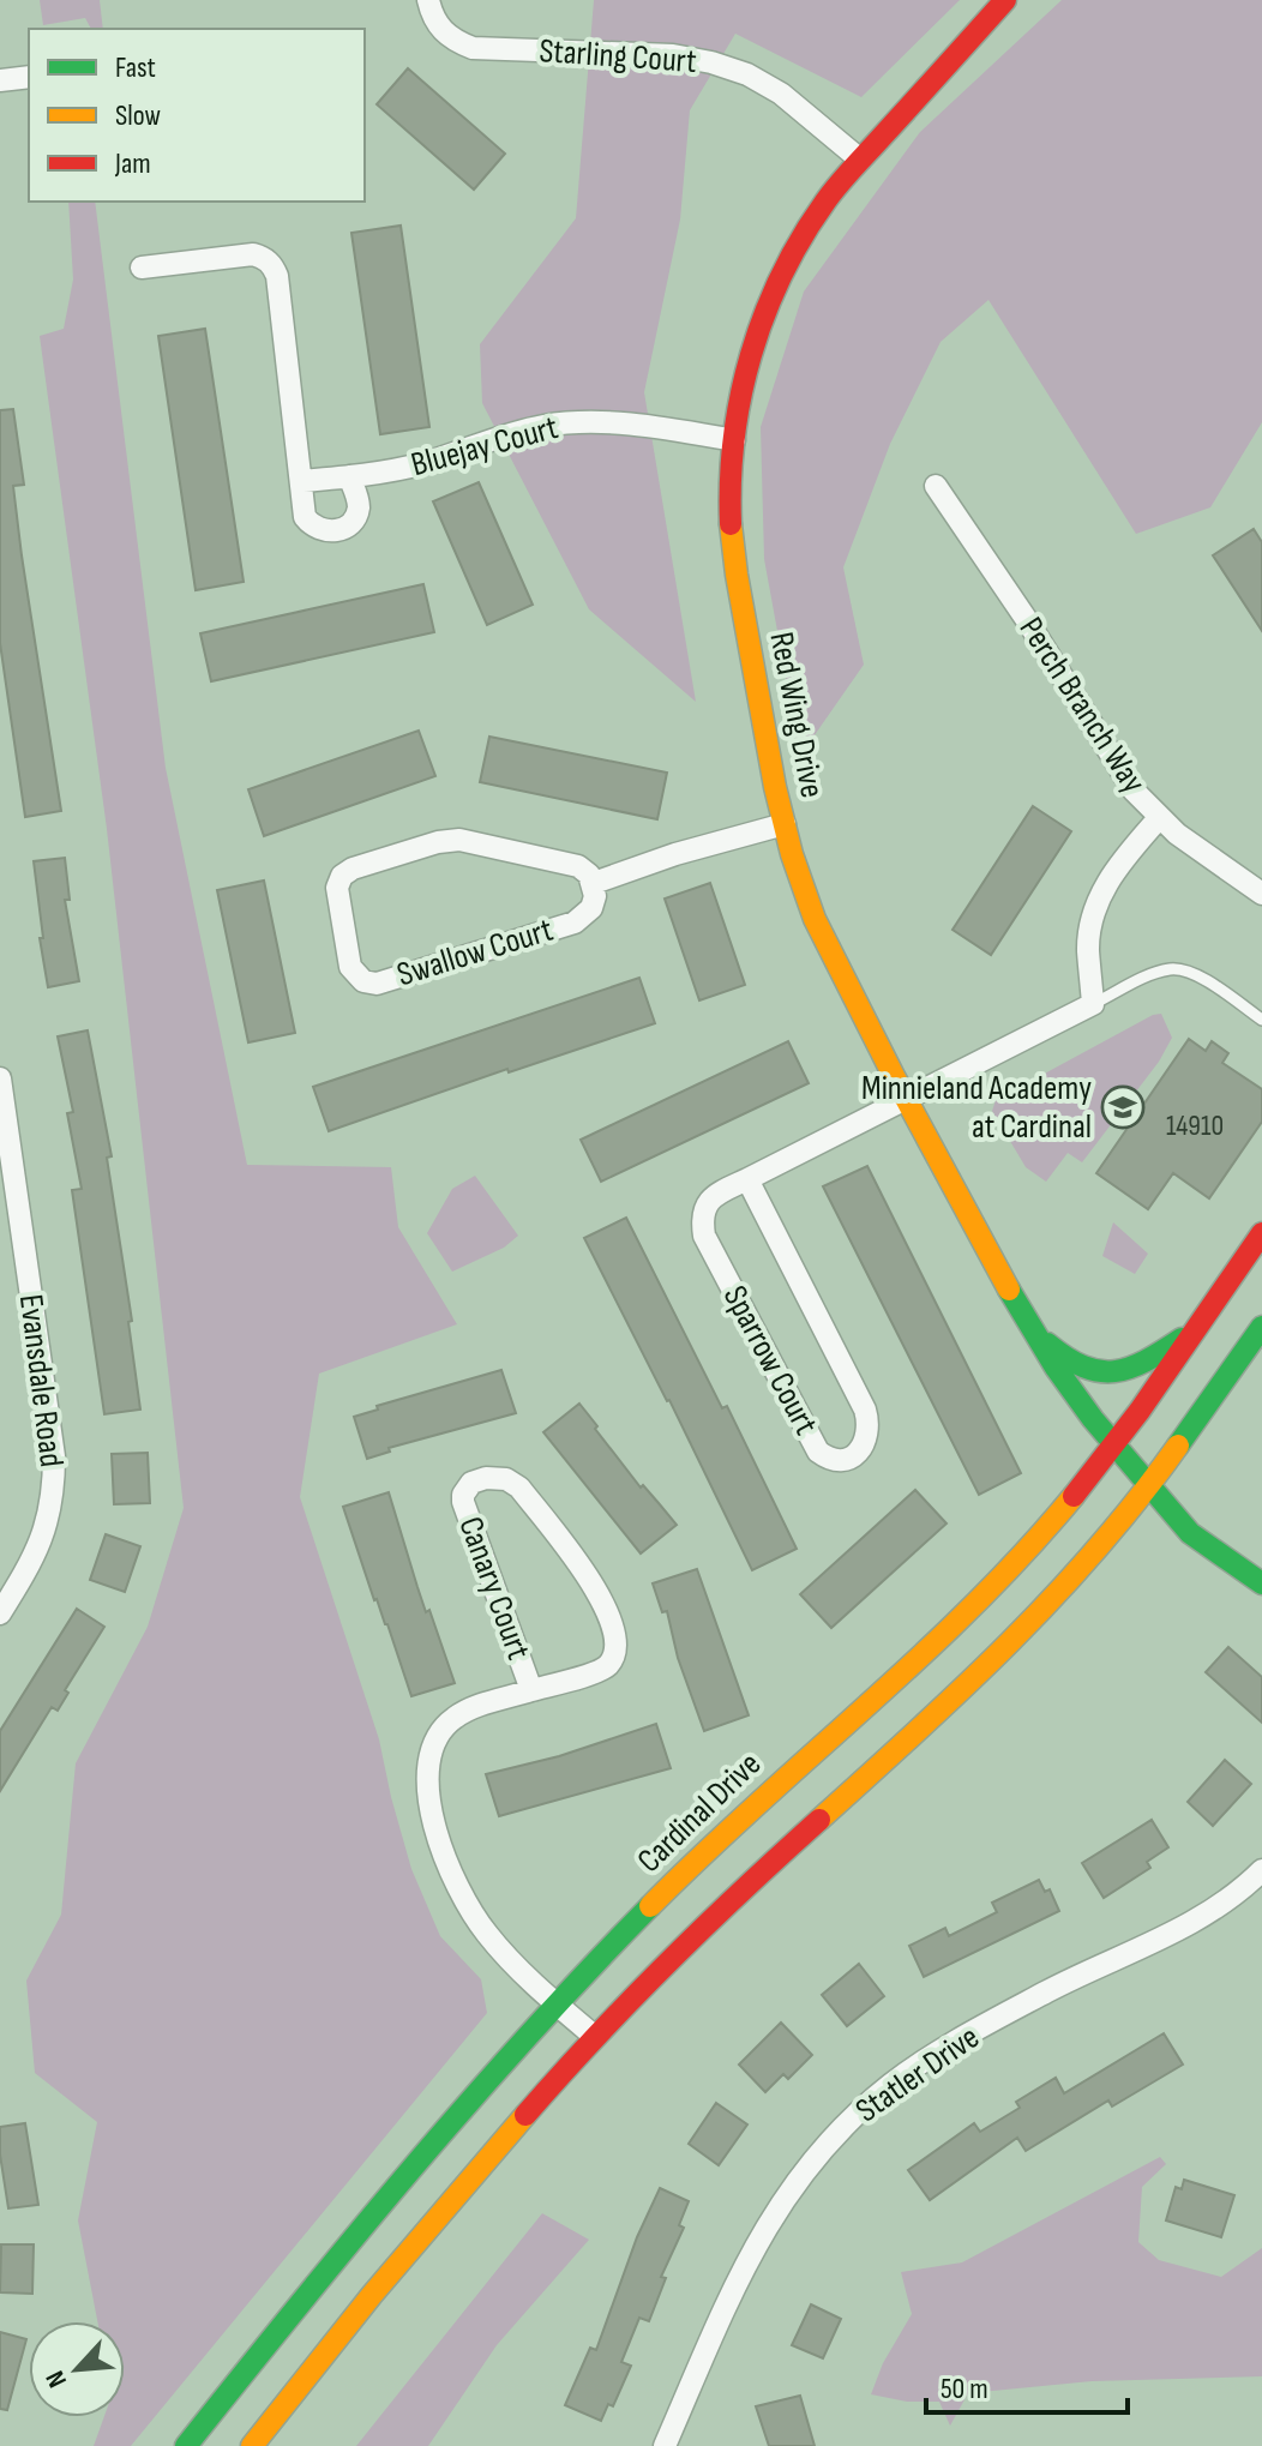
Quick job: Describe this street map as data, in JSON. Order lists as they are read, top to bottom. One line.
{"streets":{"main road":["Red Wing Drive","Cardinal Drive"],"street":["Starling Court","Bluejay Court","Perch Branch Way","Swallow Court","Sparrow Court","Evansdale Road","Canary Court","Statler Drive"]},"crossings":[["Starling Court","Red Wing Drive"],["Bluejay Court","Red Wing Drive"],["Red Wing Drive","Sparrow Court"],["Red Wing Drive","Cardinal Drive"],["Canary Court","Cardinal Drive"]],"places":{"school or university":["Minnieland Academy at Cardinal"]},"house_numbers":["14910"],"legend":["Fast","Slow","Jam"],"scale_bar":"50 m","north":"bottom left"}
